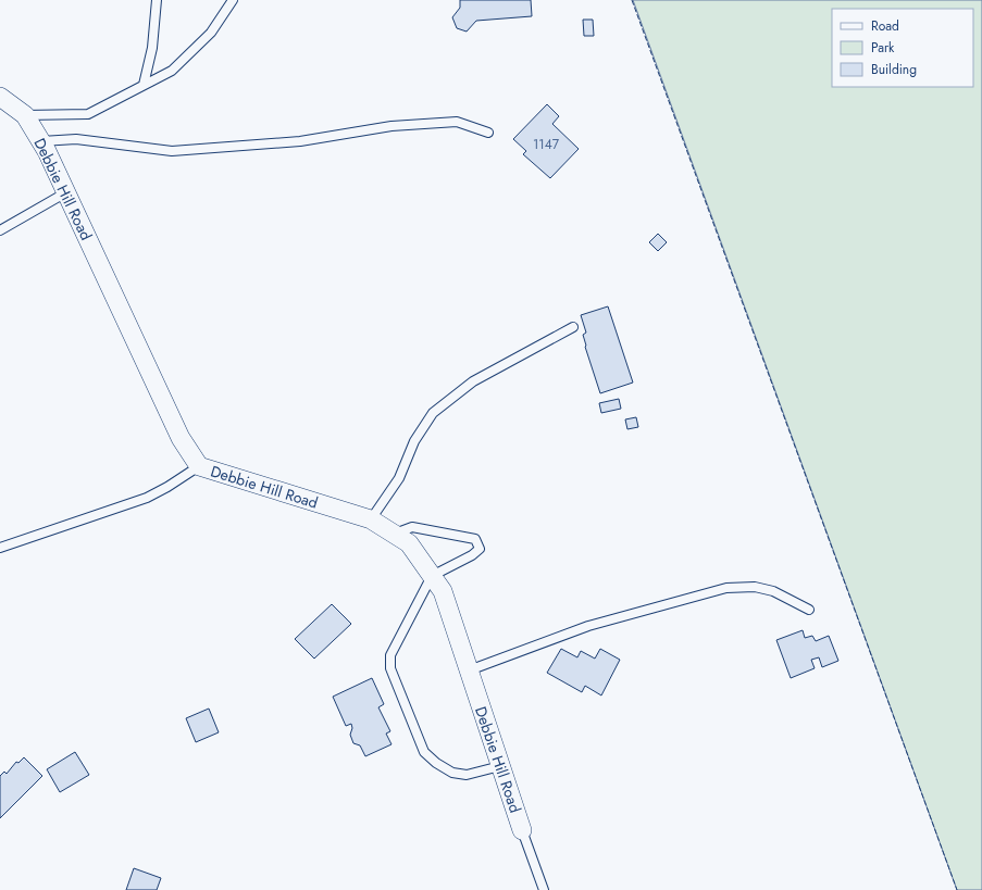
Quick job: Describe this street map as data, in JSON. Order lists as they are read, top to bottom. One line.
{"streets":{"street":["Debbie Hill Road"]},"house_numbers":["1147"],"legend":["Road","Park","Building"]}
